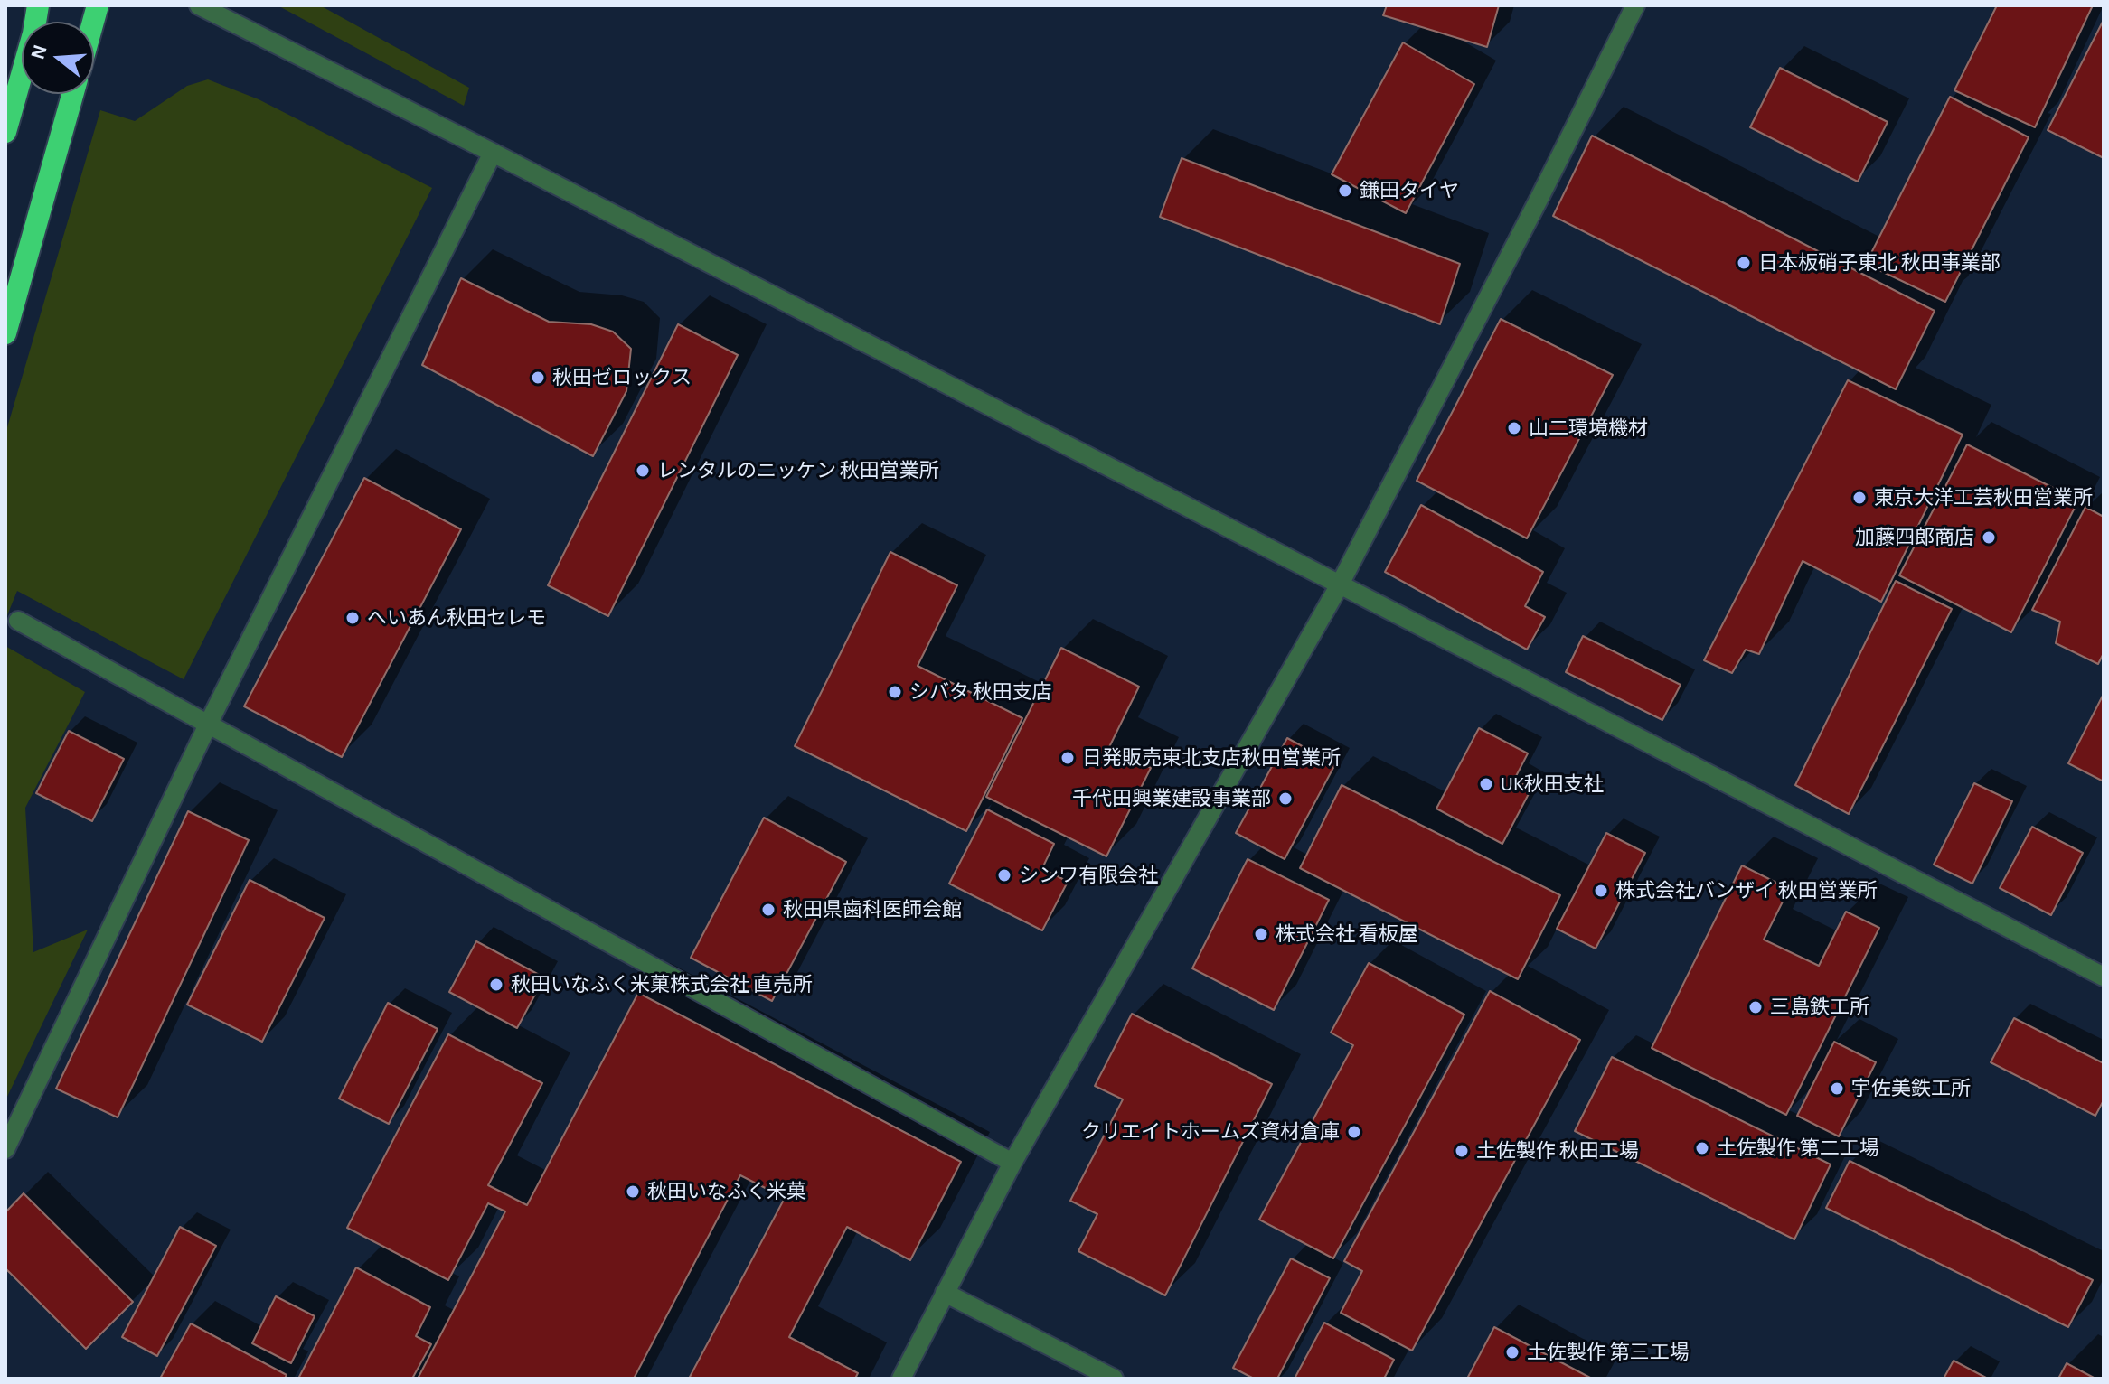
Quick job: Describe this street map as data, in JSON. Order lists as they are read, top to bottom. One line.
{"places":["鎌田タイヤ","日本板硝子東北 秋田事業部","秋田ゼロックス","山二環境機材","レンタルのニッケン 秋田営業所","東京大洋工芸秋田営業所","加藤四郎商店","へいあん秋田セレモ","シバタ 秋田支店","日発販売東北支店秋田営業所","UK秋田支社","千代田興業建設事業部","シンワ有限会社","株式会社バンザイ 秋田営業所","秋田県歯科医師会館","株式会社 看板屋","秋田いなふく米菓株式会社 直売所","三島鉄工所","宇佐美鉄工所","クリエイトホームズ資材倉庫","土佐製作 第二工場","土佐製作 秋田工場","秋田いなふく米菓","土佐製作 第三工場"],"north":"left"}
